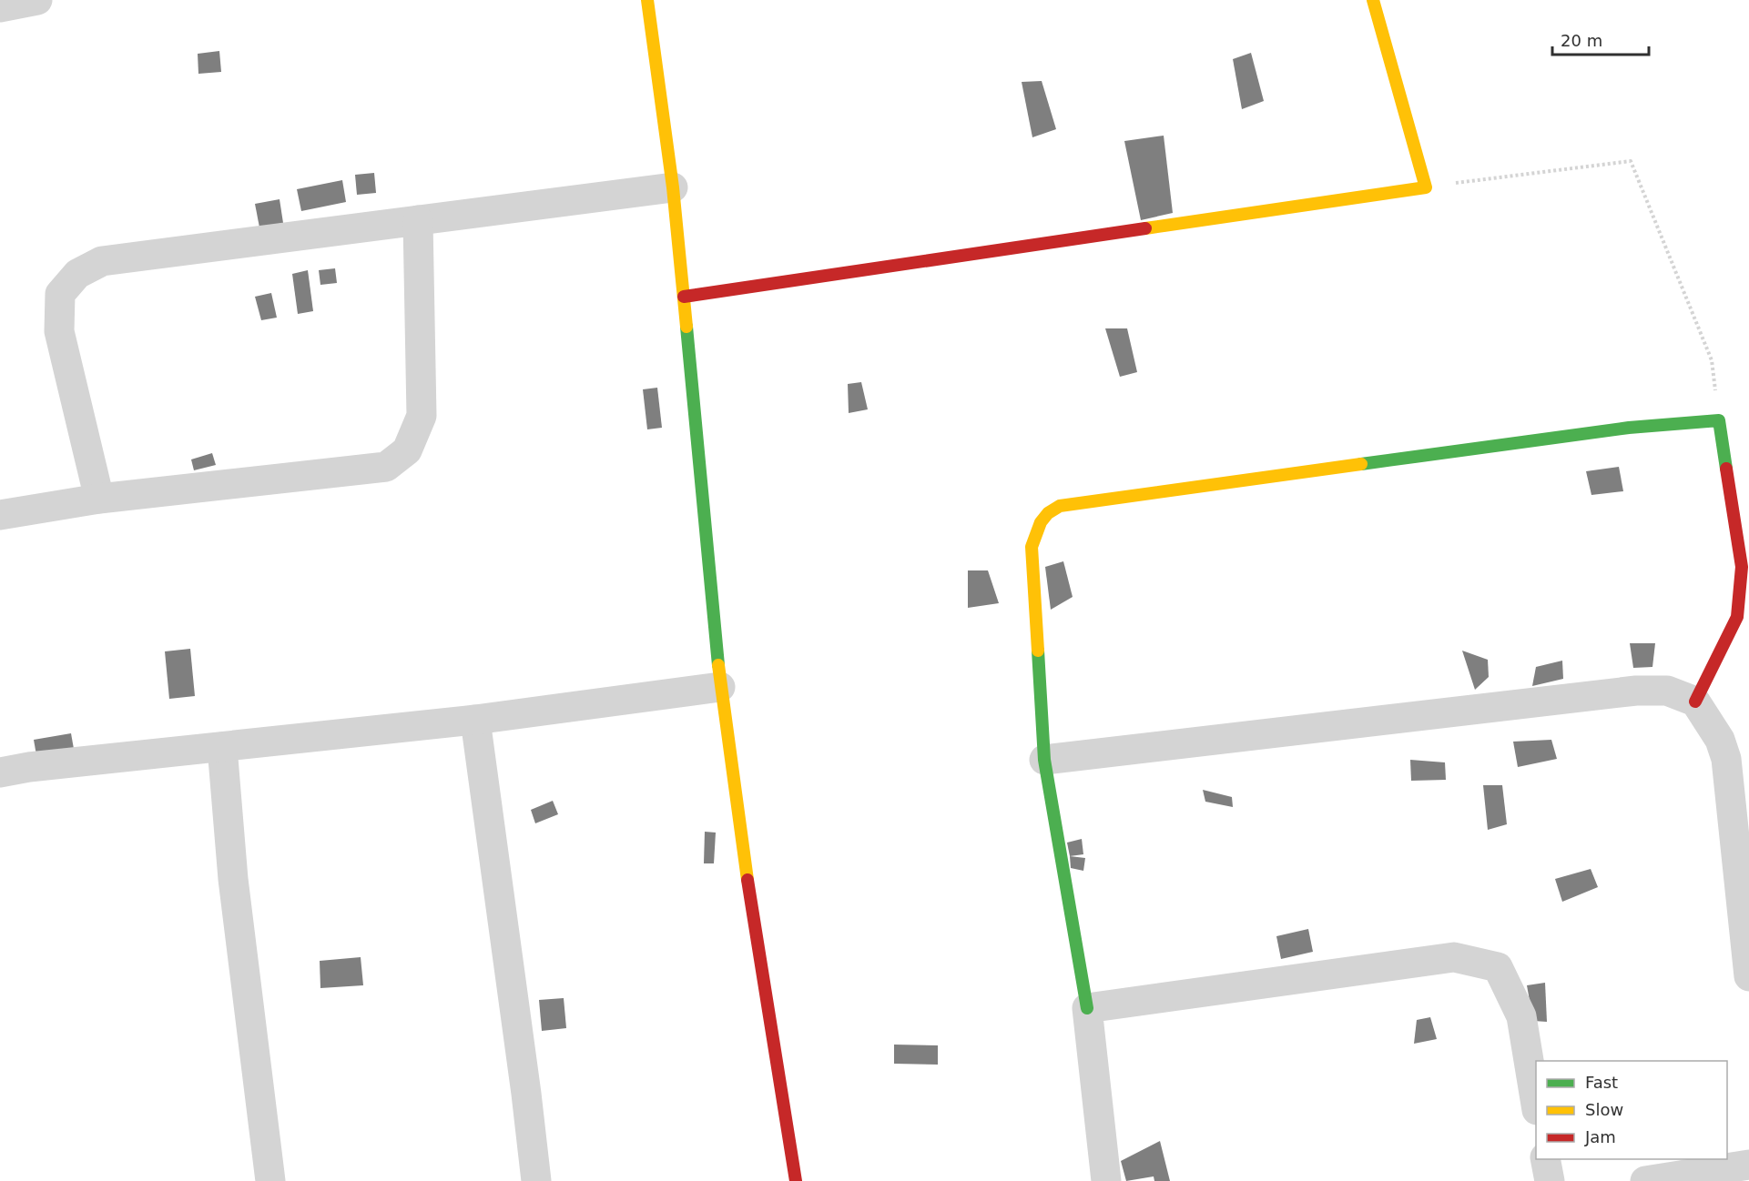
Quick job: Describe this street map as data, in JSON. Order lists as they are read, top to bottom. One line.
{"legend":["Fast","Slow","Jam"],"scale_bar":"20 m"}
